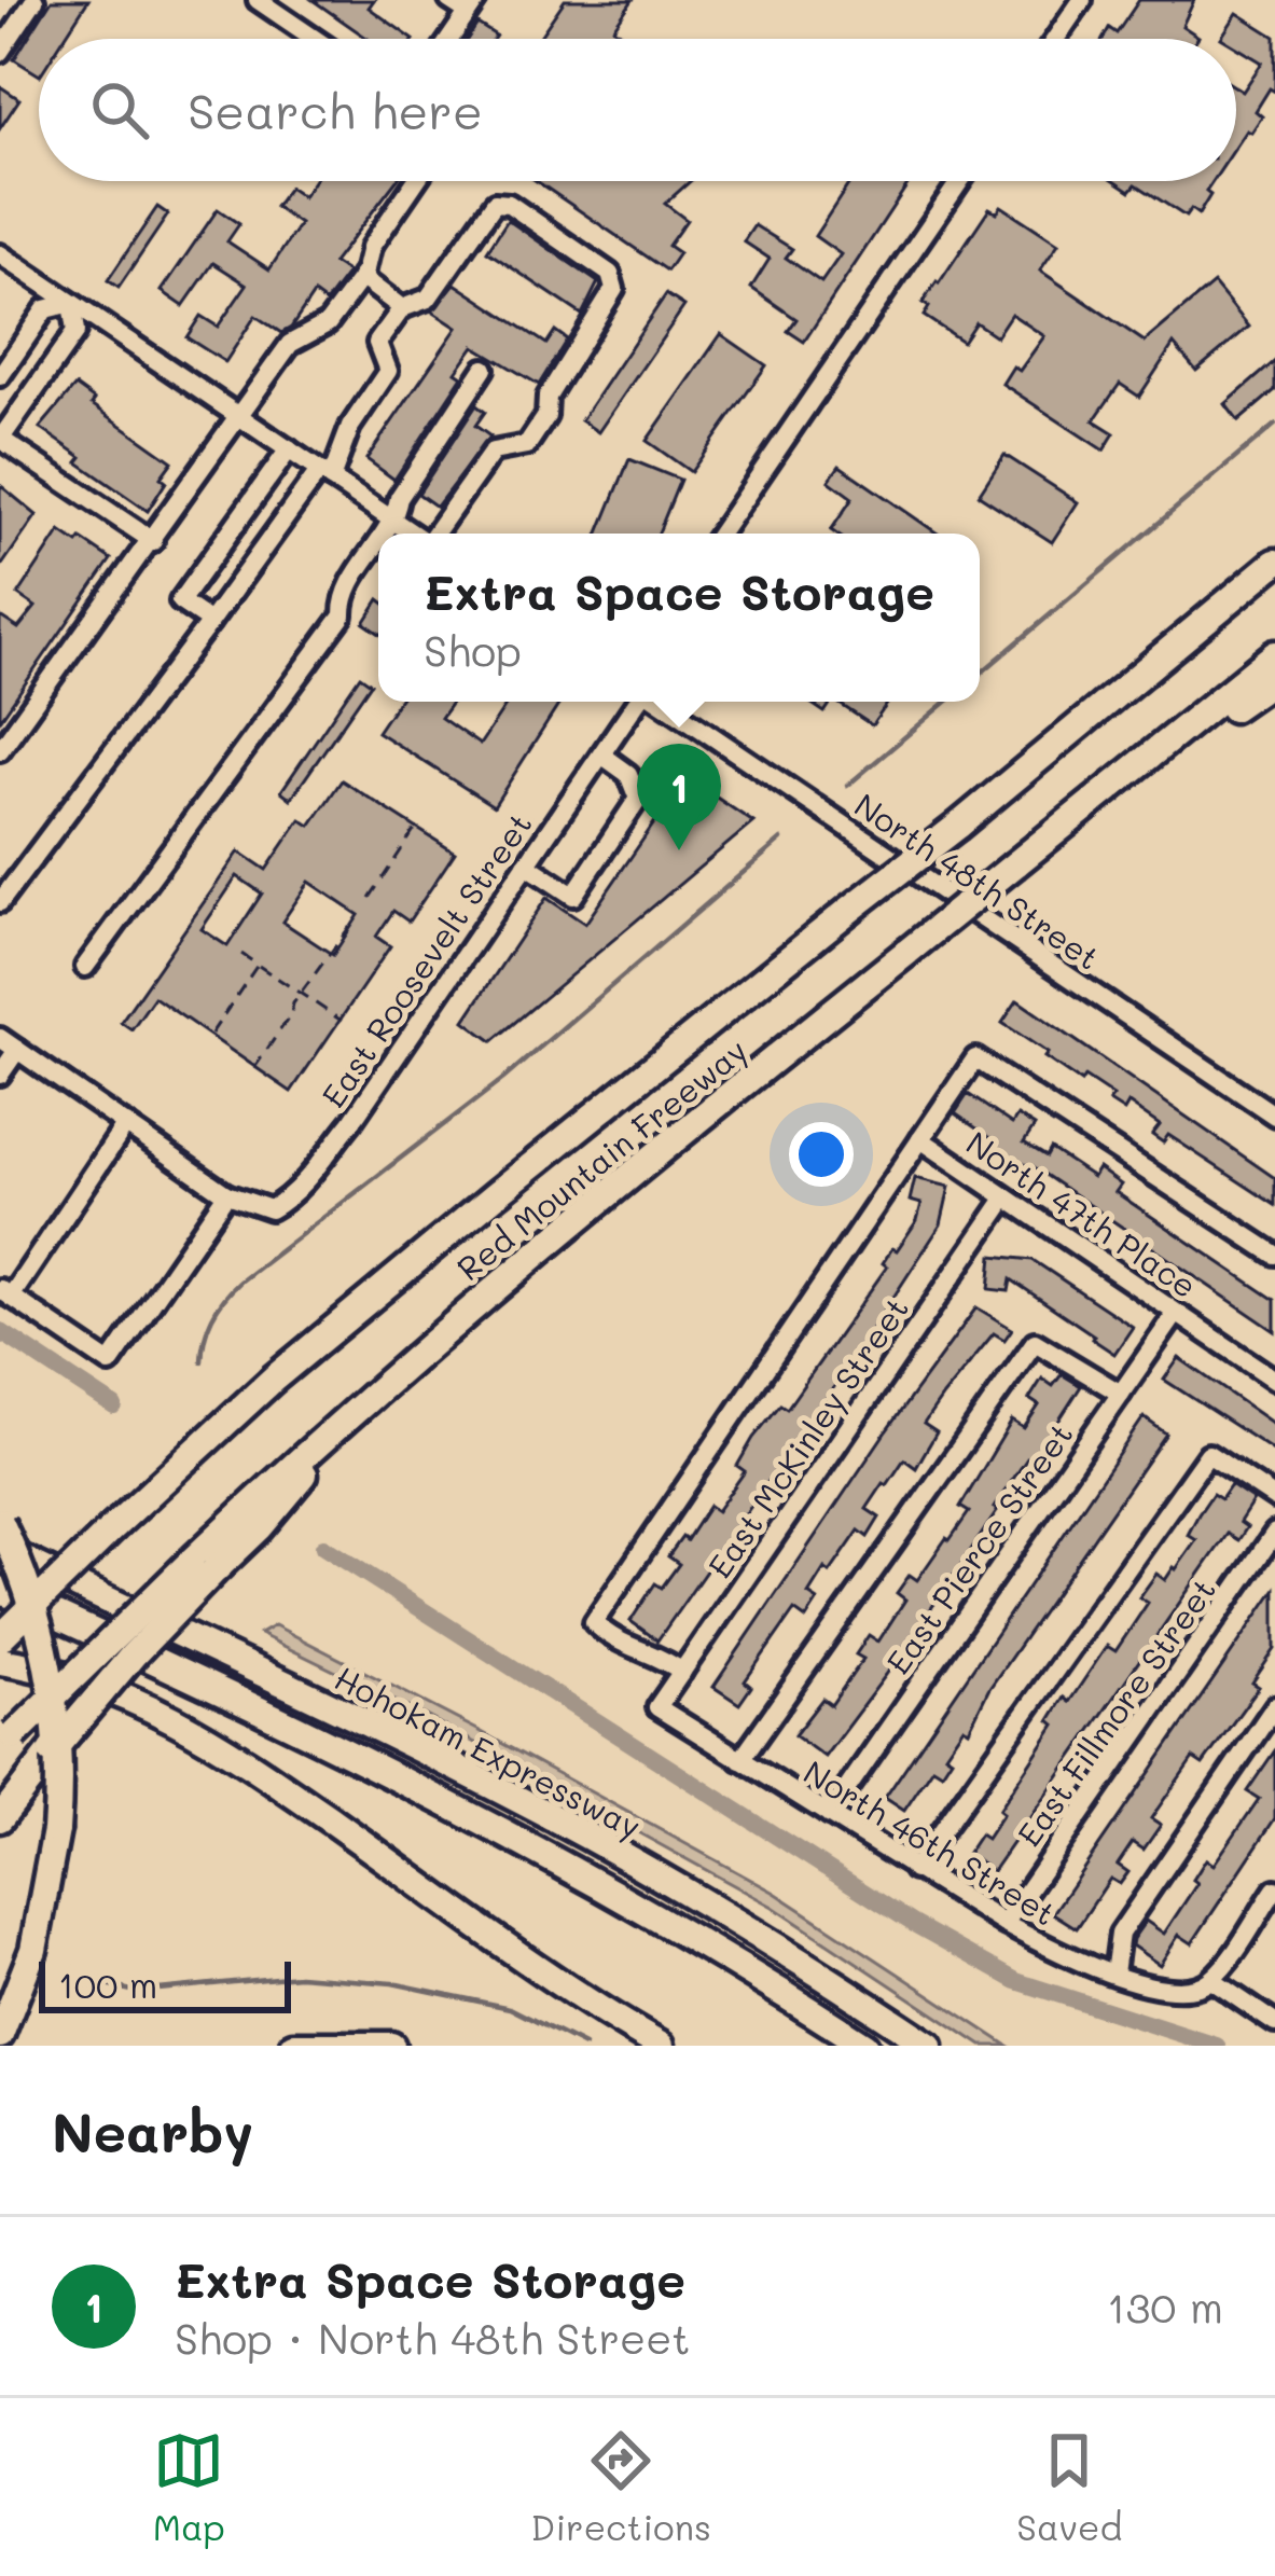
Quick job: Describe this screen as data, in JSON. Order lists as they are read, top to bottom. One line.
{"streets":{"highway":["Red Mountain Freeway","Hohokam Expressway"],"street":["North 48th Street","East Roosevelt Street","North 47th Place","East McKinley Street","East Pierce Street","East Fillmore Street","North 46th Street"]},"crossings":[["North 47th Place","East McKinley Street"],["North 47th Place","East Pierce Street"],["East McKinley Street","North 46th Street"],["East Pierce Street","North 46th Street"],["East Fillmore Street","North 46th Street"]],"scale_bar":"100 m","page":{"search":"Search here","popup":["Extra Space Storage","Shop"],"pins":"1","scale":"100 m","heading":"Nearby","list":[{"mark":"1","name":"Extra Space Storage","note":"Shop · North 48th Street","value":"130 m"}],"nav":["Map","Directions","Saved"]}}
